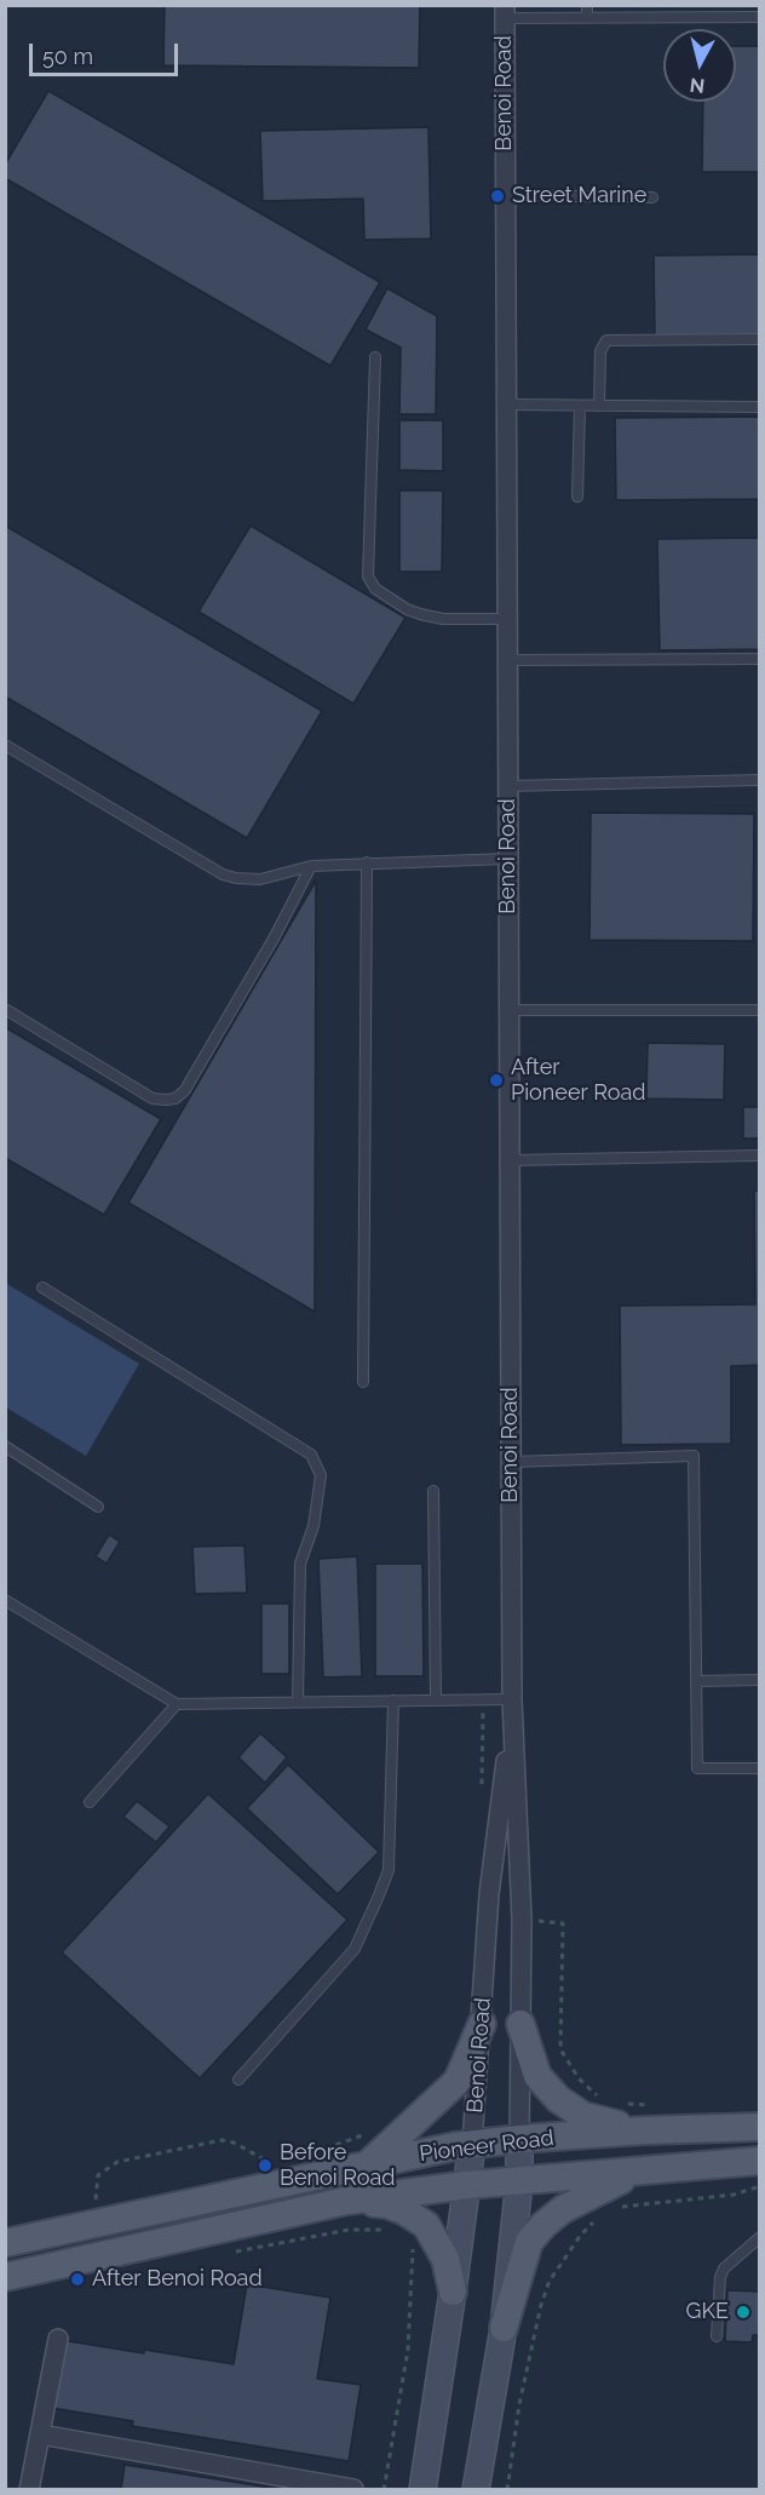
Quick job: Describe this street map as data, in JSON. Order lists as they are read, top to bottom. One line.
{"streets":{"main road":["Benoi Road","Pioneer Road"]},"crossings":[["Benoi Road","Pioneer Road"]],"places":["Street Marine","After Pioneer Road","Before Benoi Road","After Benoi Road","GKE"],"scale_bar":"50 m","north":"bottom"}
